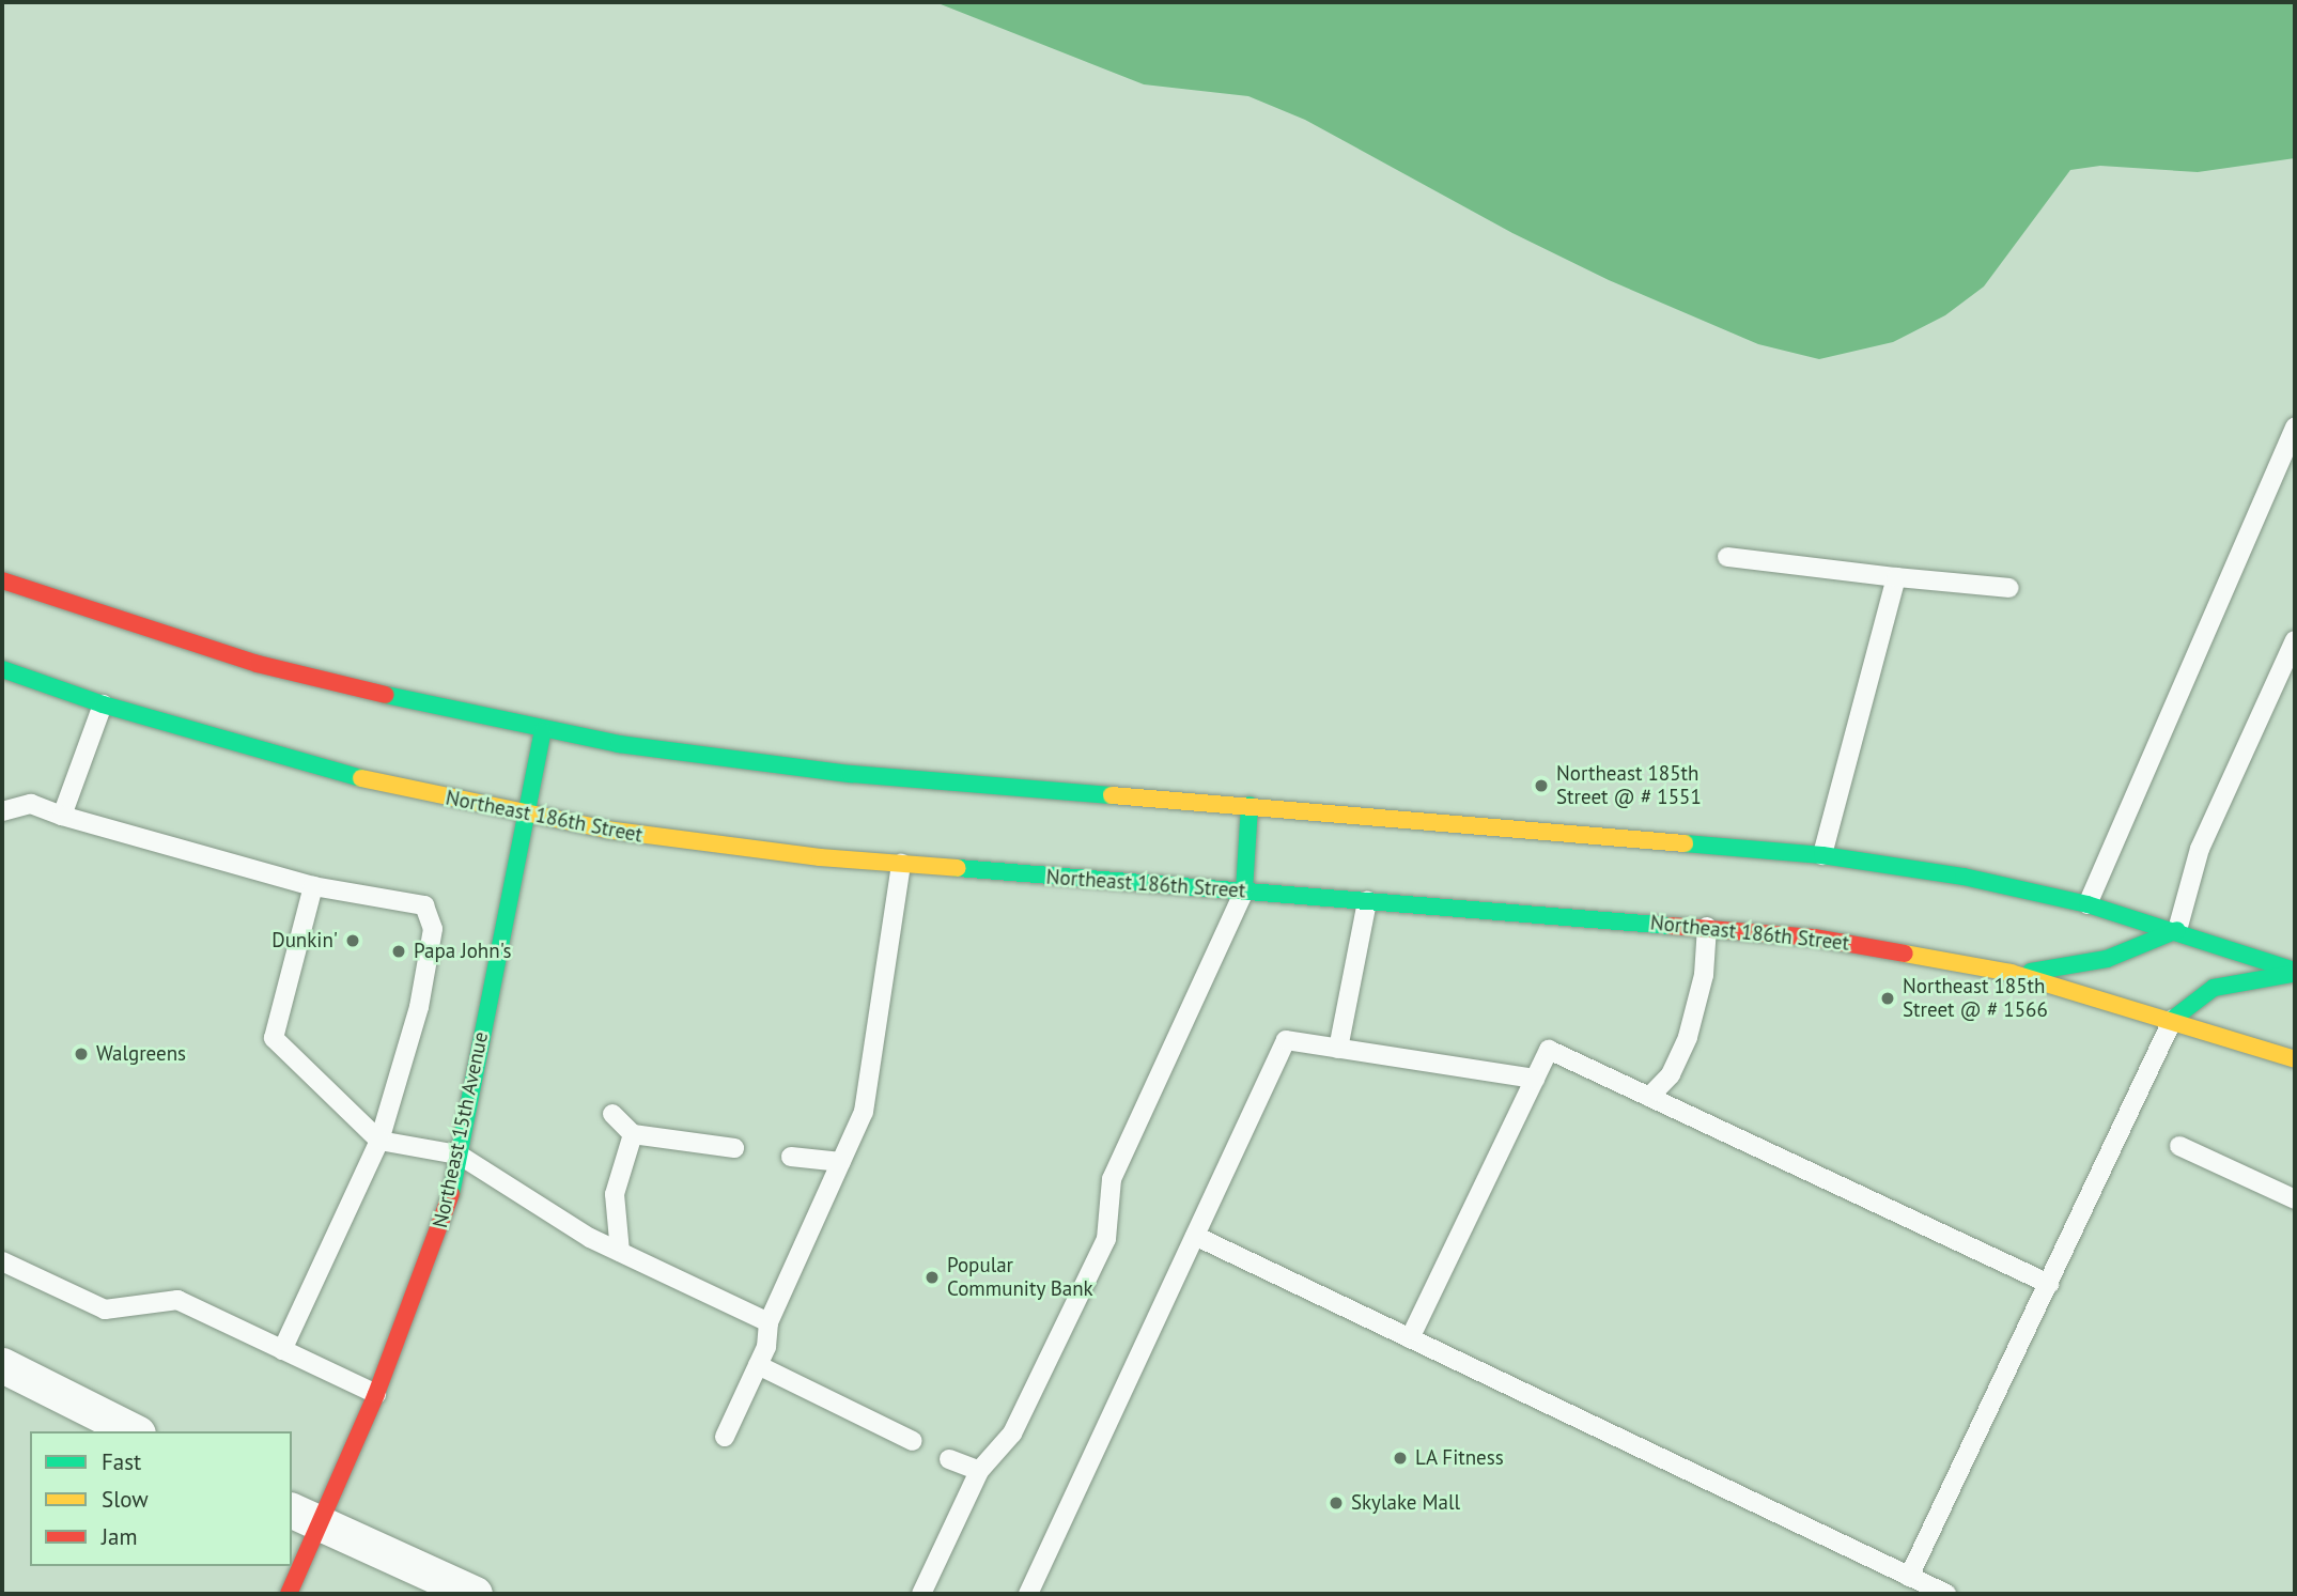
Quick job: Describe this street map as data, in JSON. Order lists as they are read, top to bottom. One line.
{"streets":{"main road":["Northeast 186th Street","Northeast 15th Avenue"]},"crossings":[["Northeast 186th Street","Northeast 15th Avenue"]],"places":["Northeast 185th Street @ # 1551","Dunkin'","Papa John's","Northeast 185th Street @ # 1566","Walgreens","Popular Community Bank","LA Fitness","Skylake Mall"],"legend":["Fast","Slow","Jam"]}
